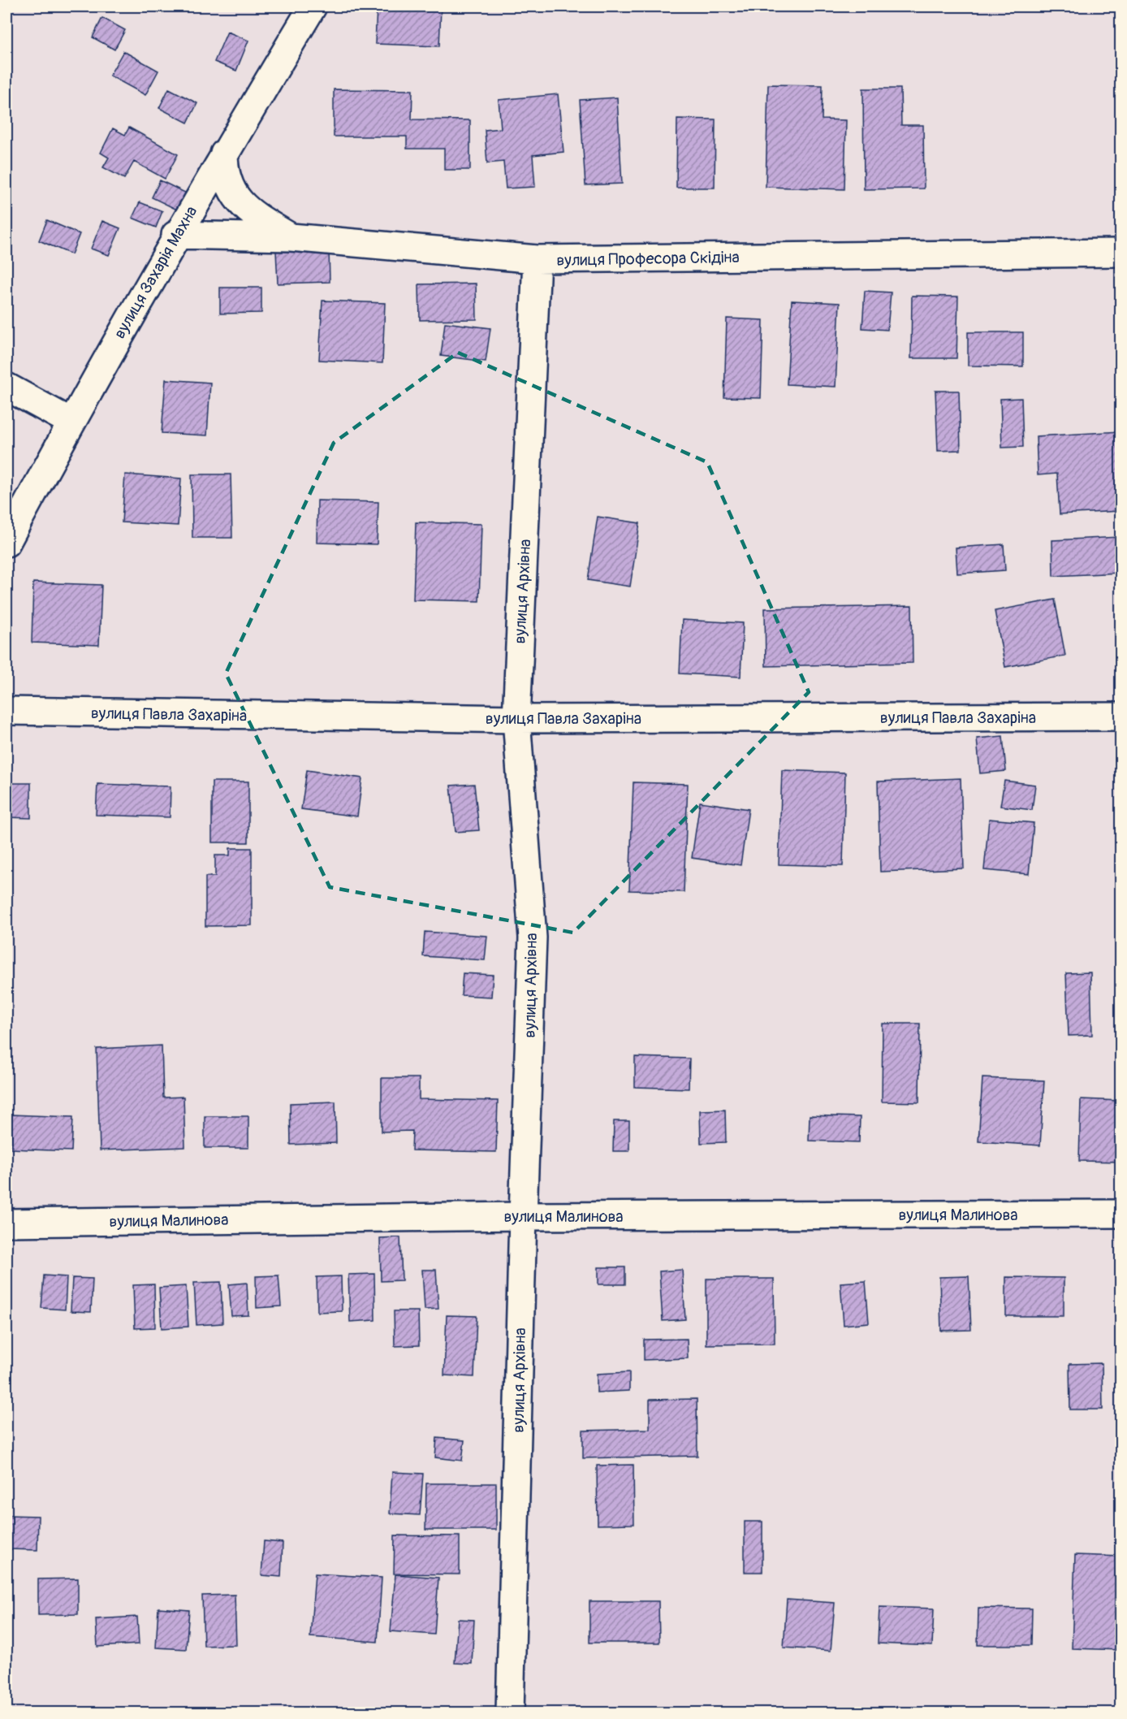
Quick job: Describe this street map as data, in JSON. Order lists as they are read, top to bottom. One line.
{"streets":{"street":["вулиця Професора Скідіна","вулиця Захарія Махна","вулиця Архівна","вулиця Павла Захаріна","вулиця Малинова"]},"crossings":[["вулиця Професора Скідіна","вулиця Захарія Махна"],["вулиця Професора Скідіна","вулиця Архівна"],["вулиця Архівна","вулиця Павла Захаріна"],["вулиця Архівна","вулиця Малинова"]]}
